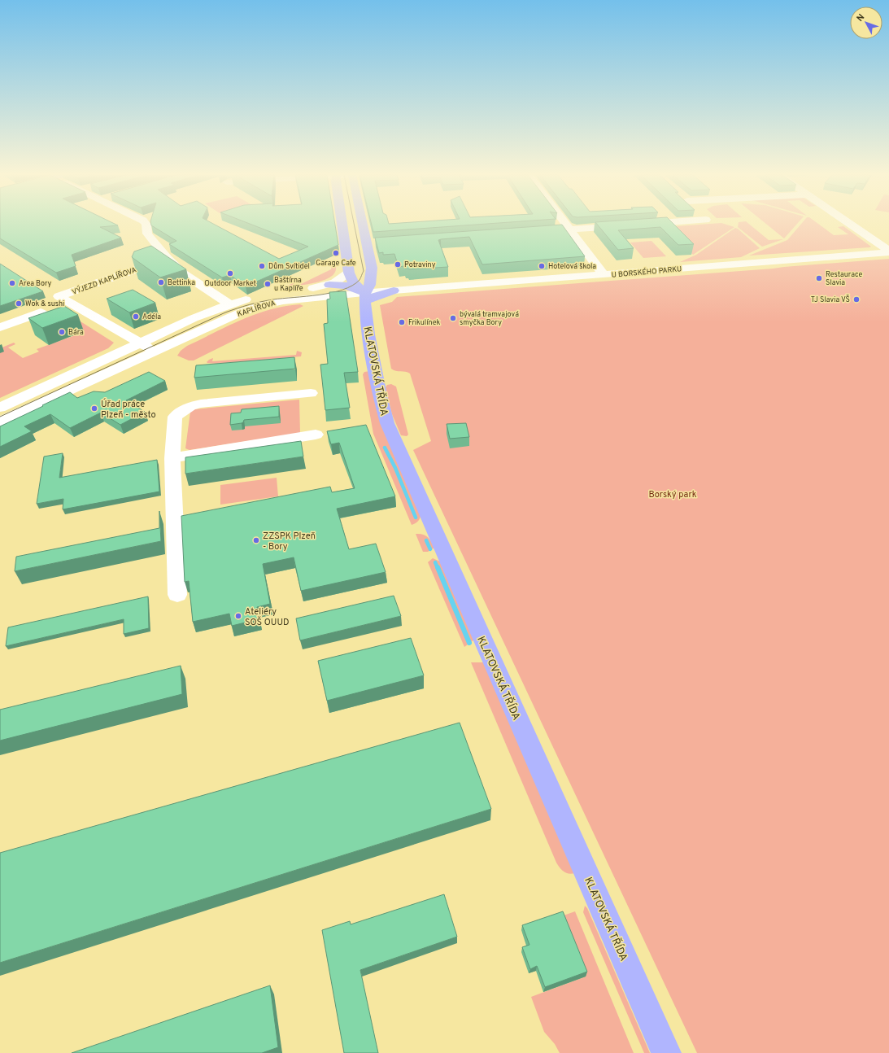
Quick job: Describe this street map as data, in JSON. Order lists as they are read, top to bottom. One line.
{"streets":{"main road":["KLATOVSKÁ TŘÍDA"],"street":["U BORSKÉHO PARKU","VÝJEZD KAPLÍŘOVA","KAPLÍŘOVA"]},"crossings":[["KAPLÍŘOVA","KLATOVSKÁ TŘÍDA"]],"parks":["Borský park"],"places":["Garage Cafe","Potraviny","Dům Svítidel","Hotelová škola","Outdoor Market","Restaurace Slavia","Bettinka","Area Bory","Baštírna u Kaplíře","TJ Slavia VŠ","Wok & sushi","Adéla","bývalá tramvajová smyčka Bory","Frikulínek","Bára","Úřad práce Plzeň - město","ZZSPK Plzeň - Bory","Ateliéry SOŠ OUUD"],"north":"top left"}
